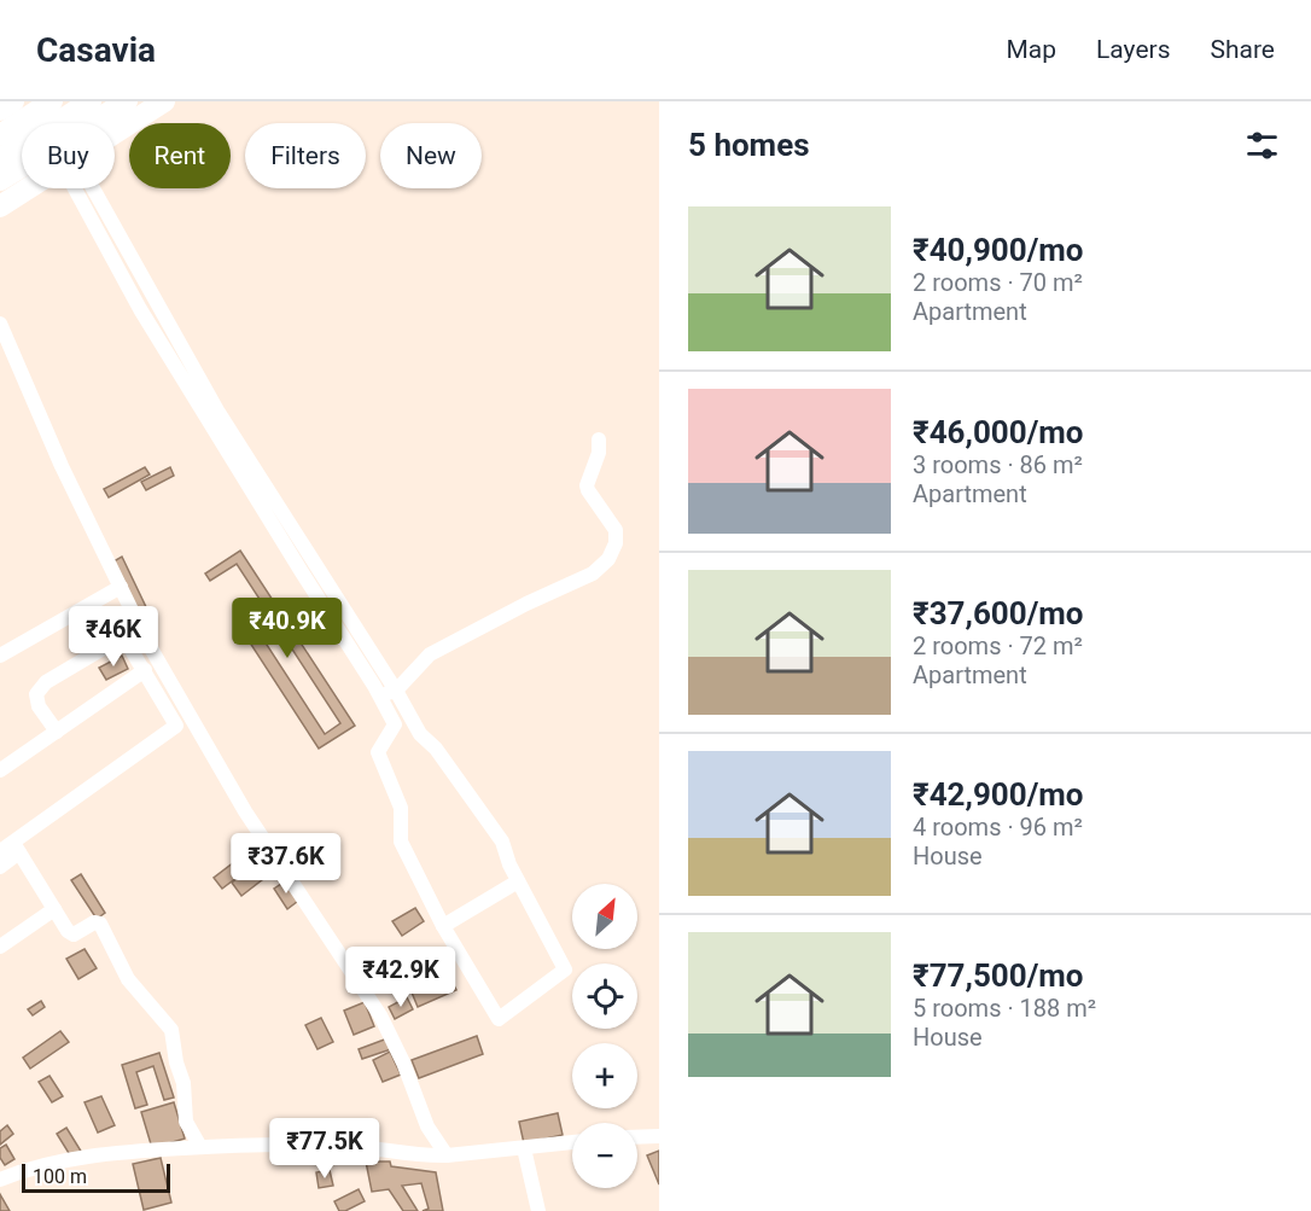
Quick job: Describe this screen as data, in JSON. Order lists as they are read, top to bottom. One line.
{"scale_bar":"100 m","north":"top right","page":{"header":"Casavia","nav":["Map","Layers","Share"],"heading":"5 homes","chip":["Buy","Rent","Filters","New"],"list":[{"name":"₹40,900/mo","note":"2 rooms · 70 m² · Apartment"},{"name":"₹46,000/mo","note":"3 rooms · 86 m² · Apartment"},{"name":"₹37,600/mo","note":"2 rooms · 72 m² · Apartment"},{"name":"₹42,900/mo","note":"4 rooms · 96 m² · House"},{"name":"₹77,500/mo","note":"5 rooms · 188 m² · House"}],"price":["₹40.9K","₹46K","₹37.6K","₹42.9K","₹77.5K"],"map_buttons":["+","−"],"scale":"100 m"}}
